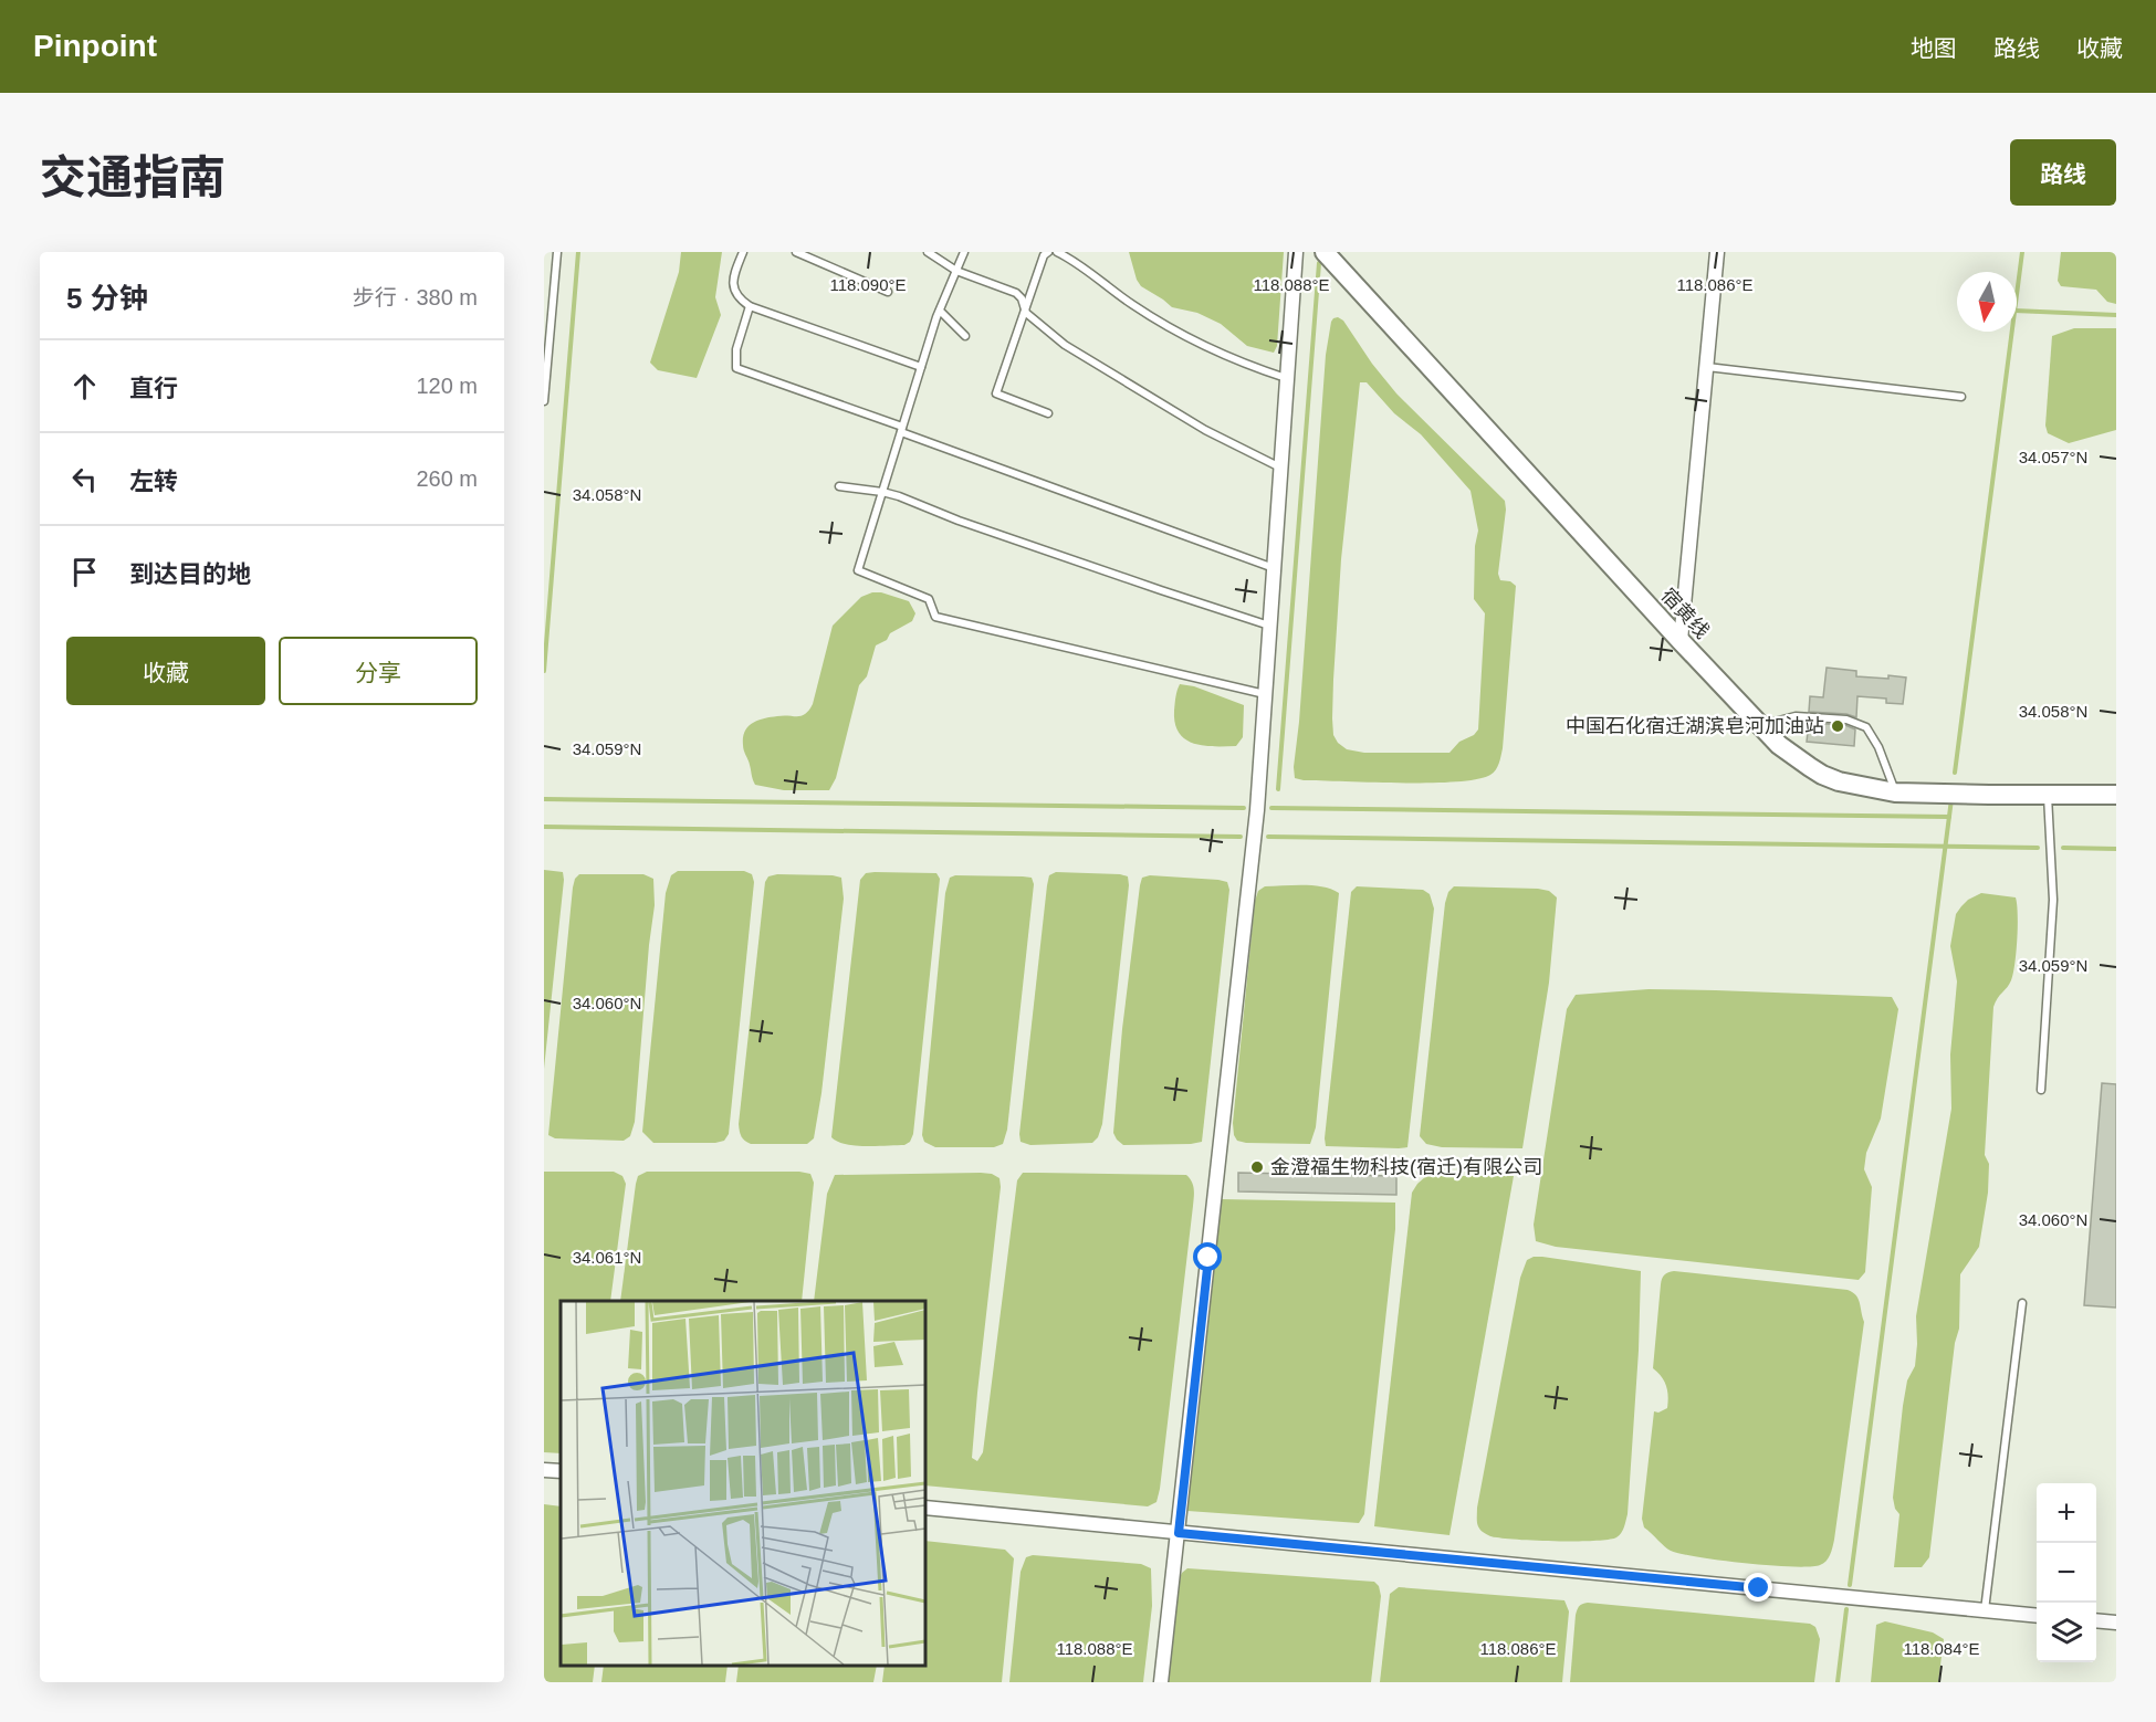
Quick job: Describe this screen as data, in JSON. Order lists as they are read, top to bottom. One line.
{"streets":{"main road":["宿黄线"]},"places":["中国石化宿迁湖滨皂河加油站","金澄福生物科技(宿迁)有限公司"],"north":"bottom","page":{"header":"Pinpoint","nav":["地图","路线","收藏"],"title":"交通指南","buttons":["路线",["收藏","分享"]],"heading":["5 分钟","步行 · 380 m"],"list":[["直行","120 m"],["左转","260 m"],"到达目的地"],"map_buttons":["+","−"]},"coordinates":["118.090°E","118.088°E","118.086°E","34.057°N","34.058°N","34.059°N","34.060°N","34.061°N","118.084°E"]}
